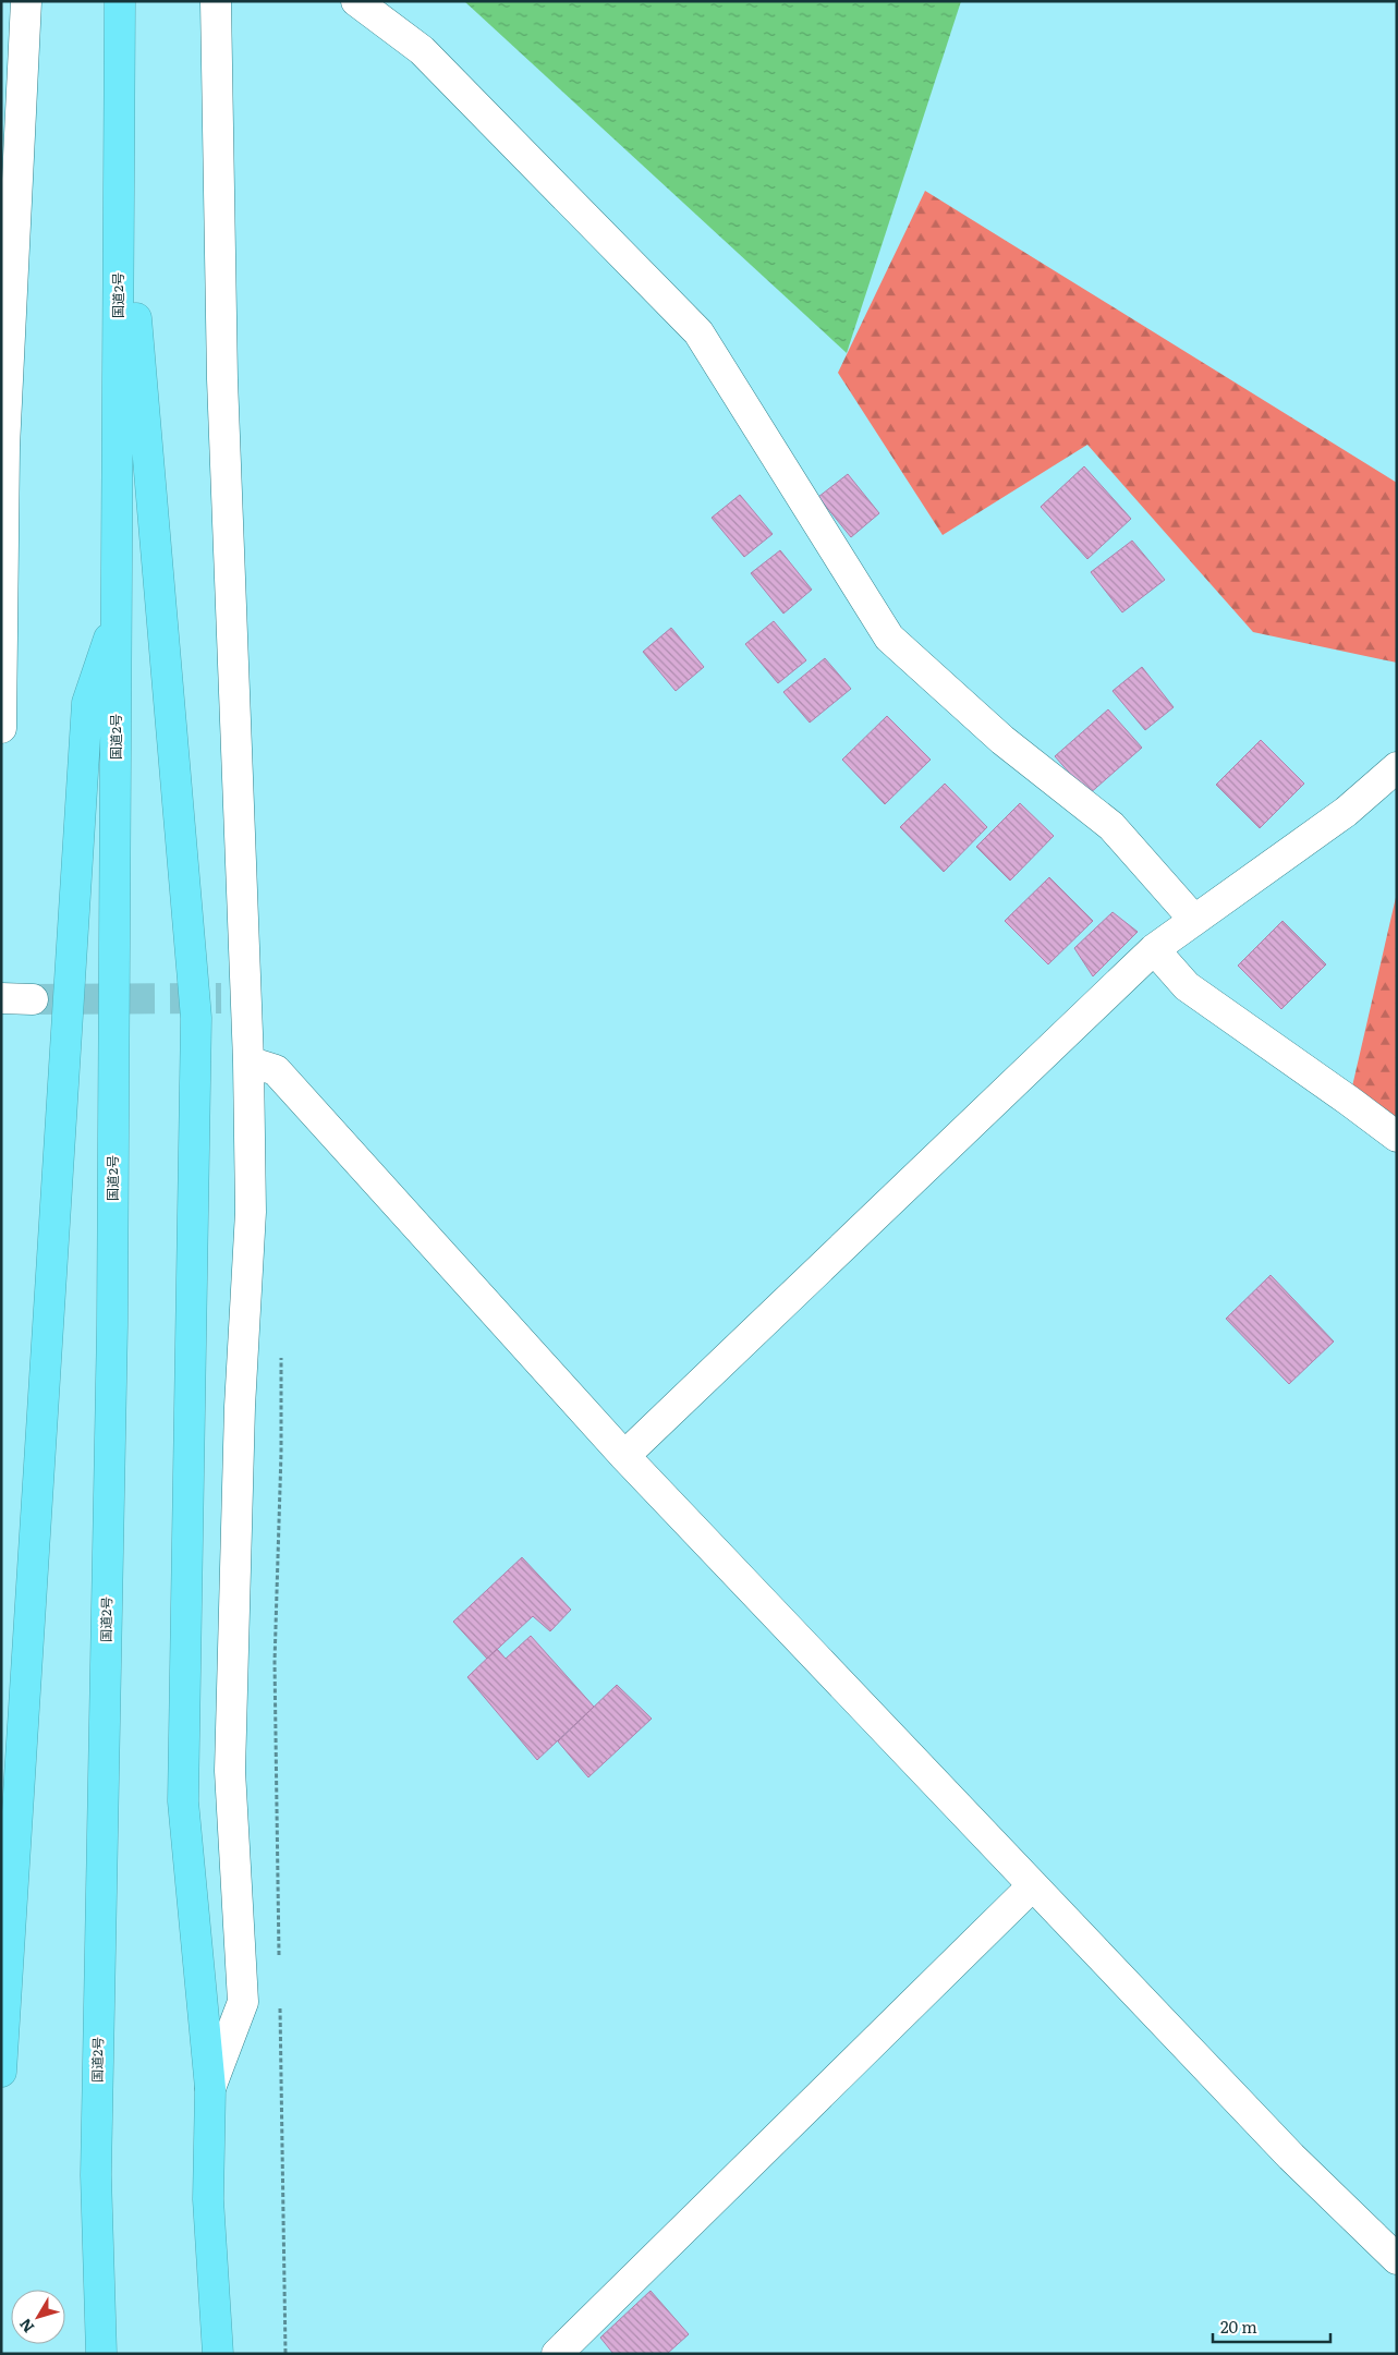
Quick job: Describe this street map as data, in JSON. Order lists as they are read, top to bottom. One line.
{"streets":{"highway":["国道2号"]},"scale_bar":"20 m","north":"bottom left"}
